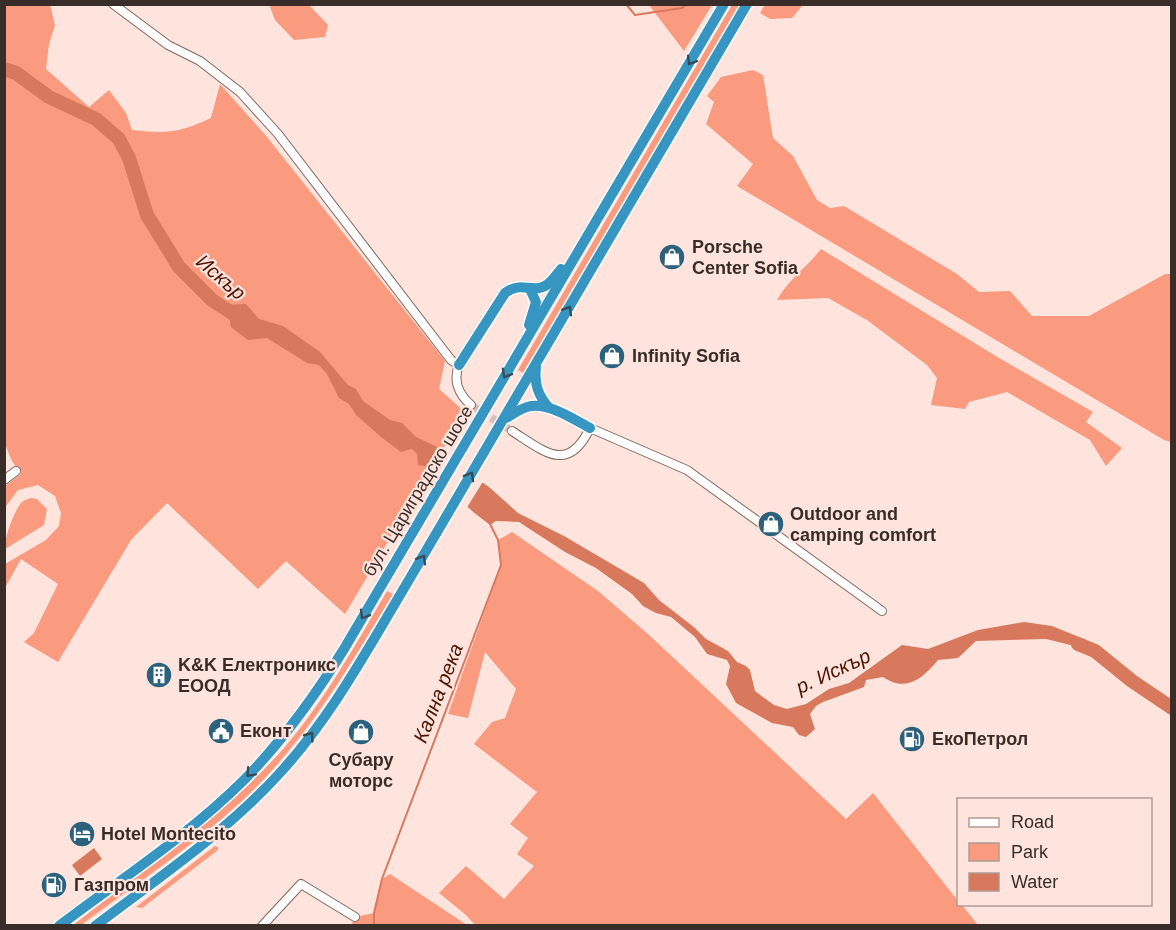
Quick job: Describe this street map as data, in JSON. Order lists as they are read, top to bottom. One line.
{"streets":{"highway":["бул. Цариградско шосе"]},"water":["Искър","р. Искър","Кална река"],"places":{"shop":["Porsche Center Sofia","Infinity Sofia","Outdoor and camping comfort","Субару моторс"],"building":["K&K Електроникс ЕООД"],"public building":["Еконт"],"fuel station":["ЕкоПетрол","Газпром"],"hotel":["Hotel Montecito"]},"legend":["Road","Park","Water"]}
